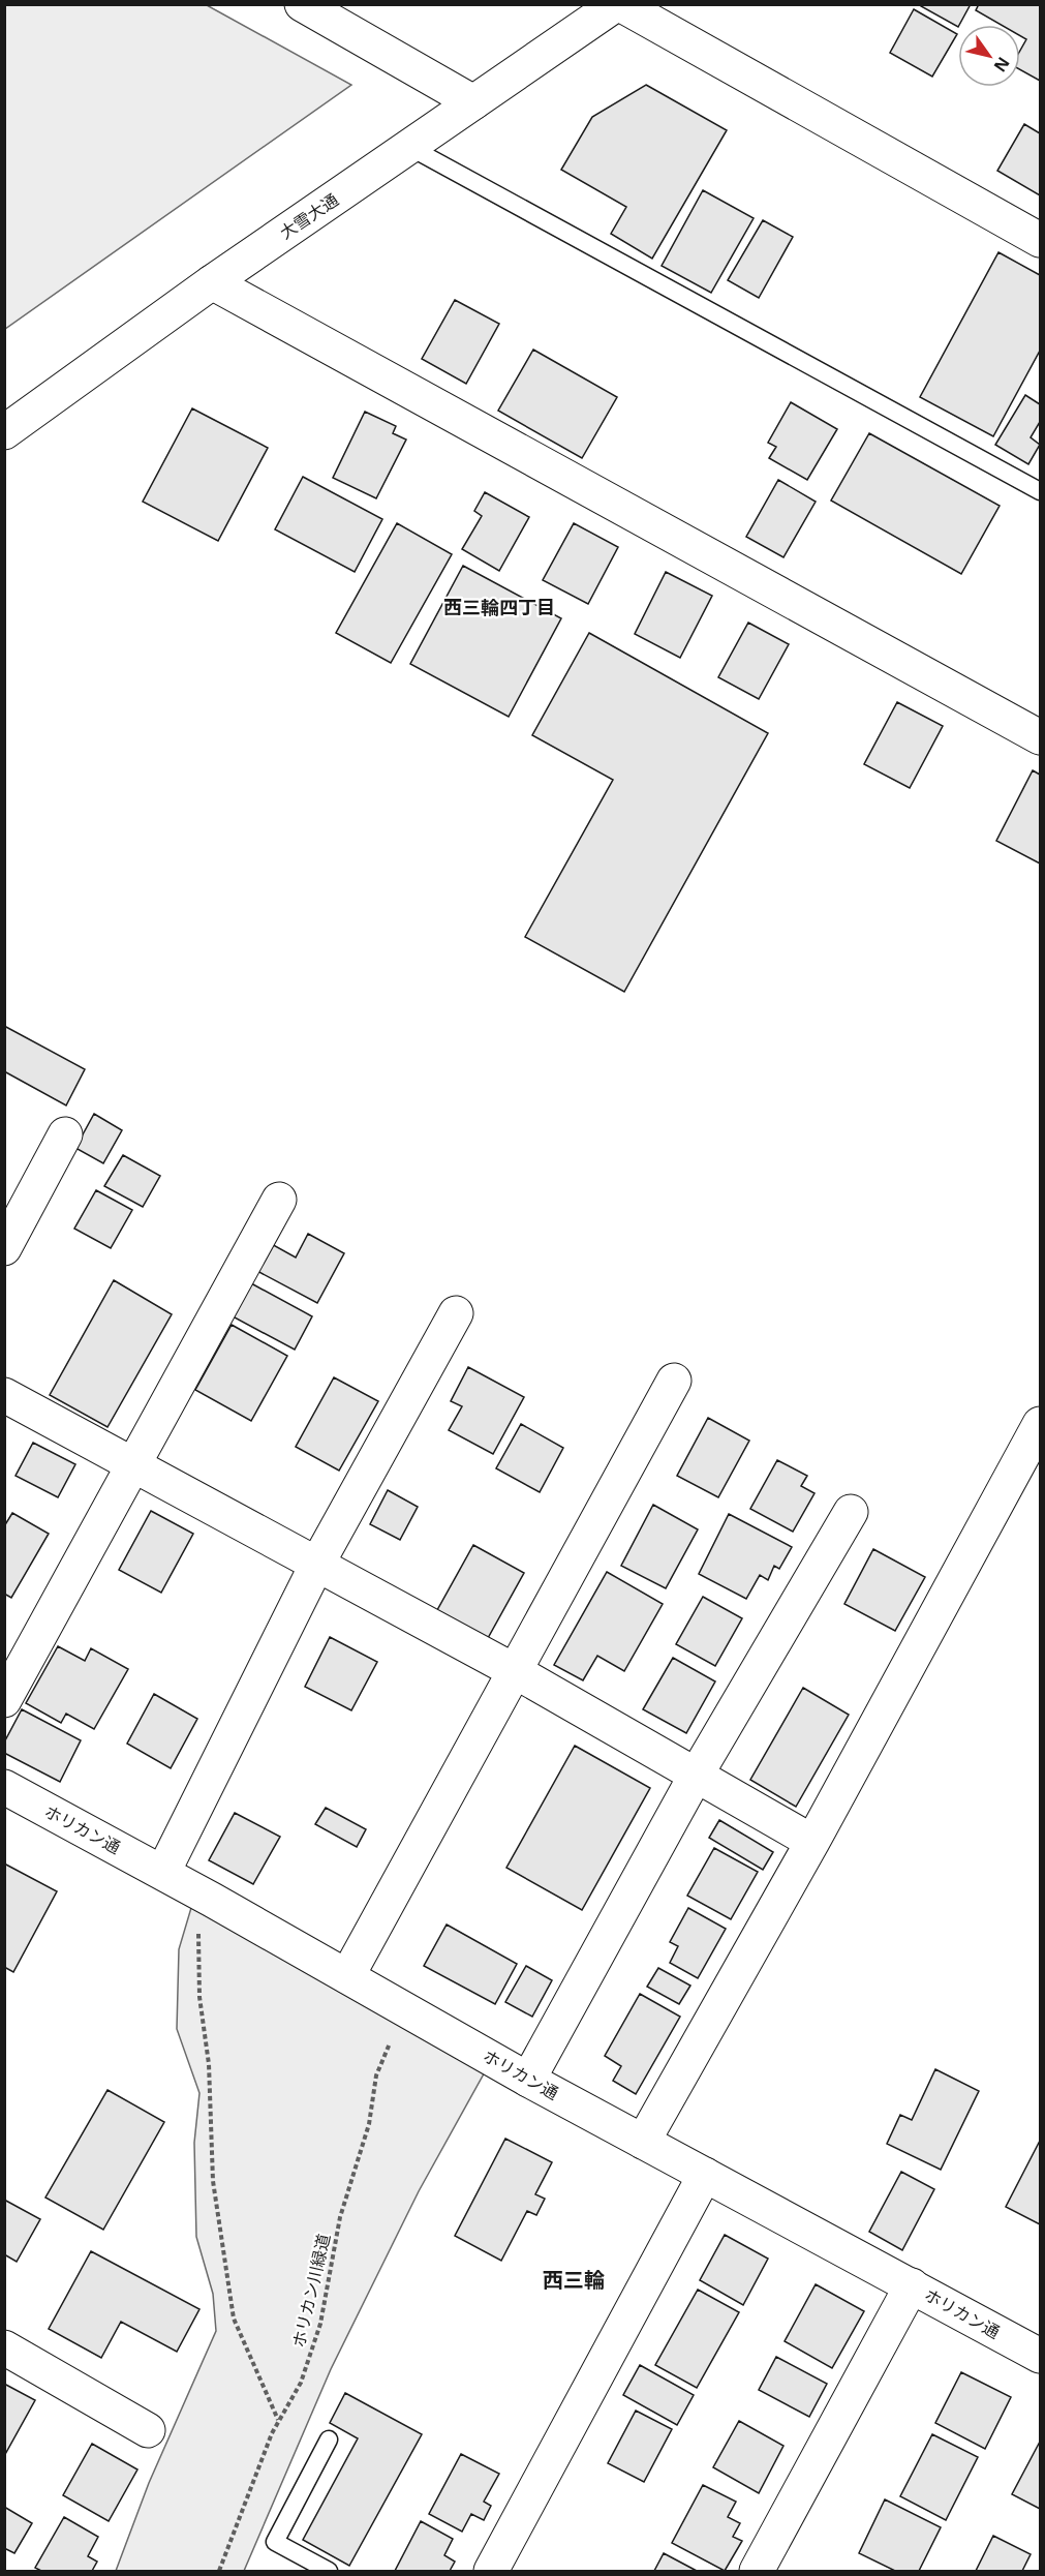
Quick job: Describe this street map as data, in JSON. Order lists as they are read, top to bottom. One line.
{"streets":{"main road":["大雪大通","ホリカン通"],"path":["ホリカン川緑道"]},"crossings":[["ホリカン通","ホリカン川緑道"]],"districts":["西三輪四丁目","西三輪"],"north":"bottom right"}
